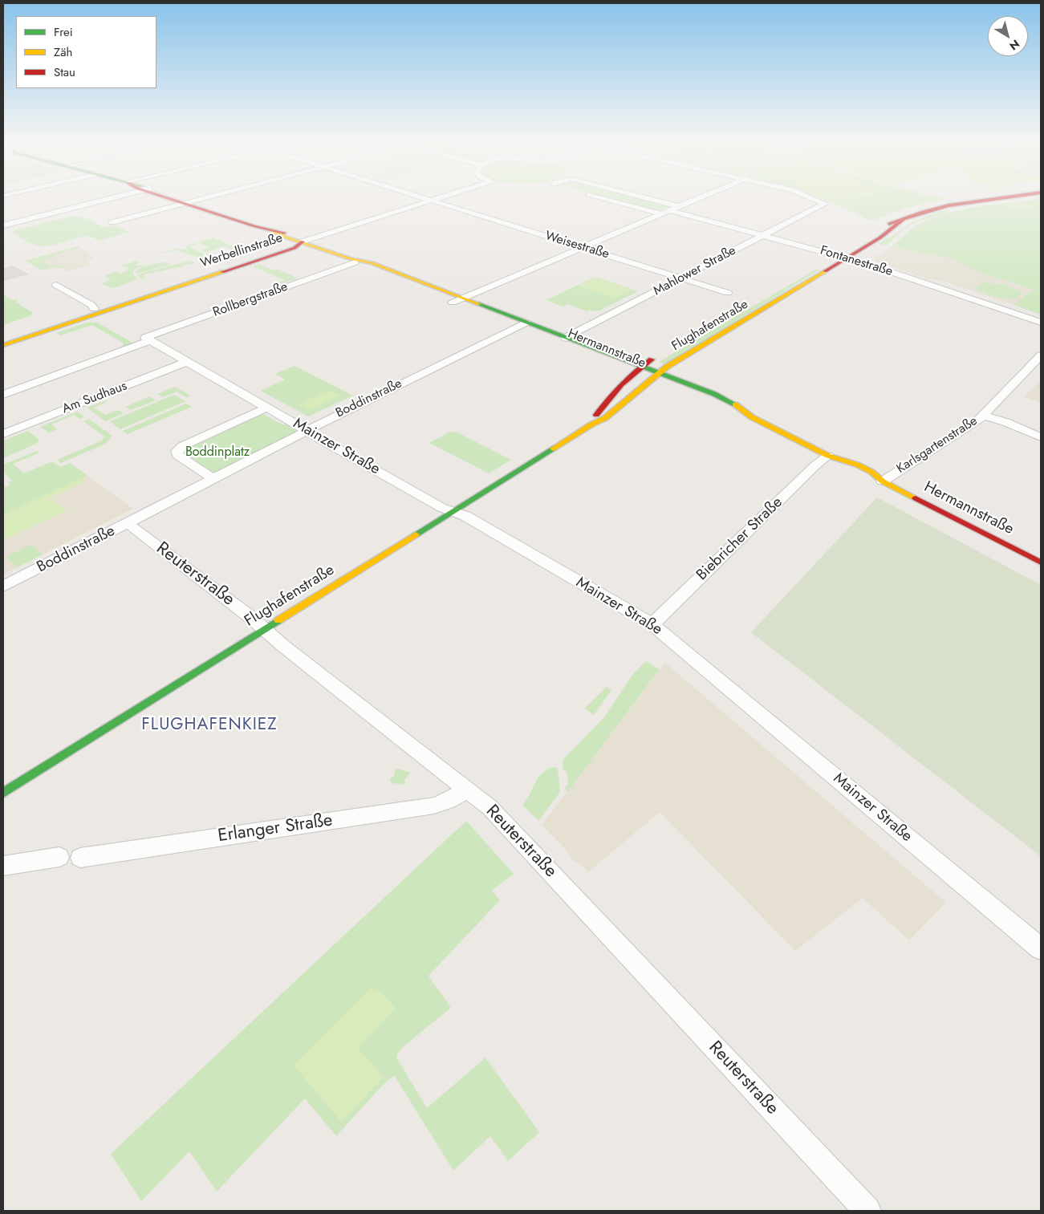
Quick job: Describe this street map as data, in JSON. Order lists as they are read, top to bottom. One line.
{"streets":{"main road":["Werbellinstraße","Flughafenstraße","Hermannstraße"],"street":["Weisestraße","Fontanestraße","Mahlower Straße","Rollbergstraße","Am Sudhaus","Boddinstraße","Karlsgartenstraße","Mainzer Straße","Biebricher Straße","Reuterstraße","Erlanger Straße"]},"crossings":[["Weisestraße","Mahlower Straße"],["Werbellinstraße","Hermannstraße"],["Fontanestraße","Mahlower Straße"],["Fontanestraße","Flughafenstraße"],["Mahlower Straße","Hermannstraße"],["Rollbergstraße","Hermannstraße"],["Rollbergstraße","Mainzer Straße"],["Flughafenstraße","Hermannstraße"],["Flughafenstraße","Mainzer Straße"],["Flughafenstraße","Reuterstraße"],["Hermannstraße","Boddinstraße"],["Hermannstraße","Karlsgartenstraße"],["Hermannstraße","Biebricher Straße"],["Am Sudhaus","Mainzer Straße"],["Boddinstraße","Mainzer Straße"],["Boddinstraße","Reuterstraße"],["Mainzer Straße","Biebricher Straße"],["Reuterstraße","Erlanger Straße"]],"districts":["FLUGHAFENKIEZ"],"parks":["Boddinplatz"],"legend":["Frei","Zäh","Stau"],"north":"bottom right"}
